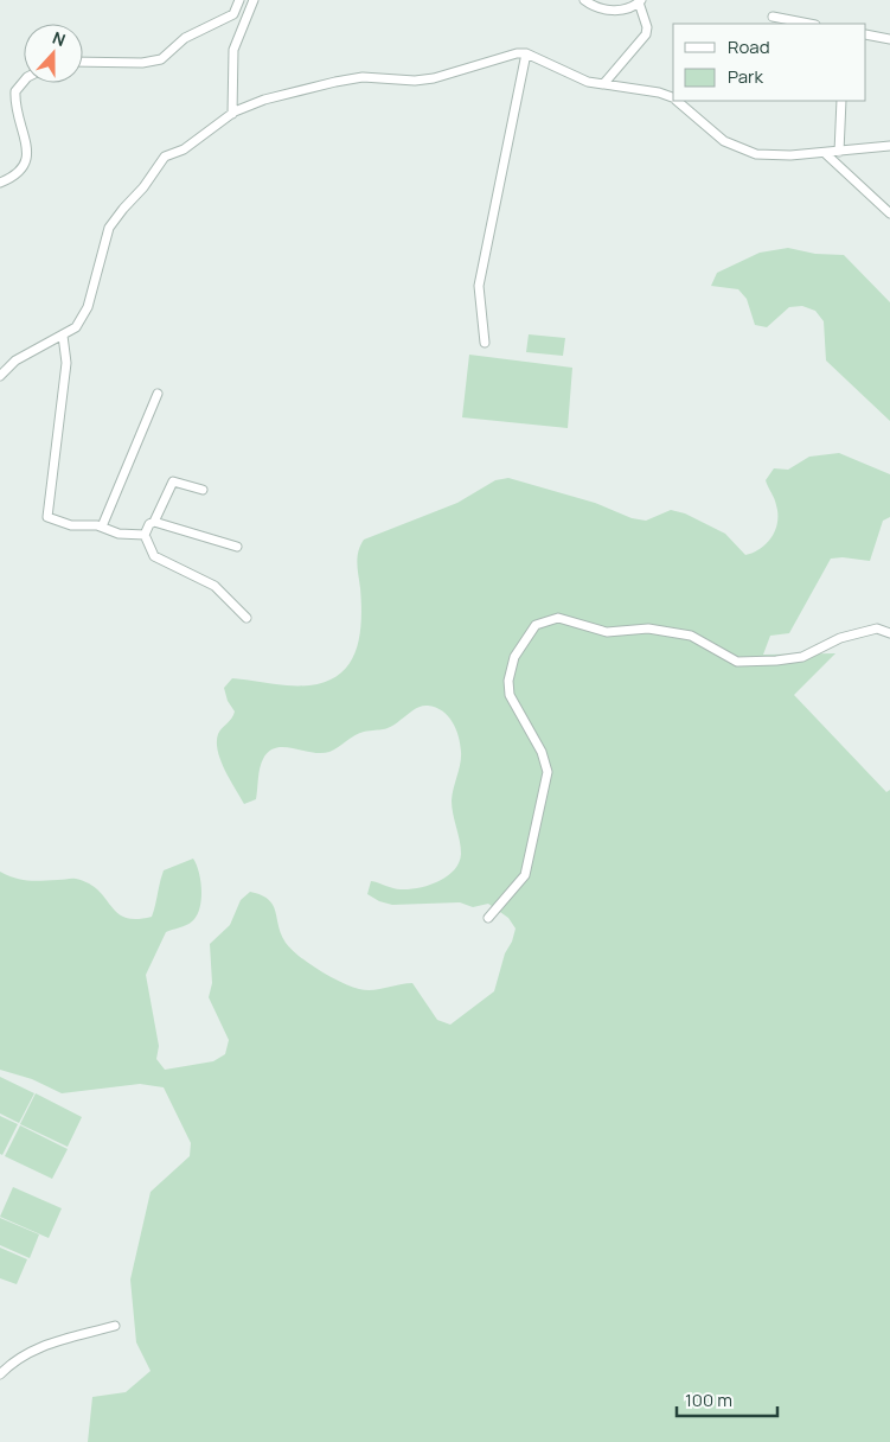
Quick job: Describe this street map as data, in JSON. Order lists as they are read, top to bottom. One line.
{"legend":["Road","Park"],"scale_bar":"100 m","north":"top"}
